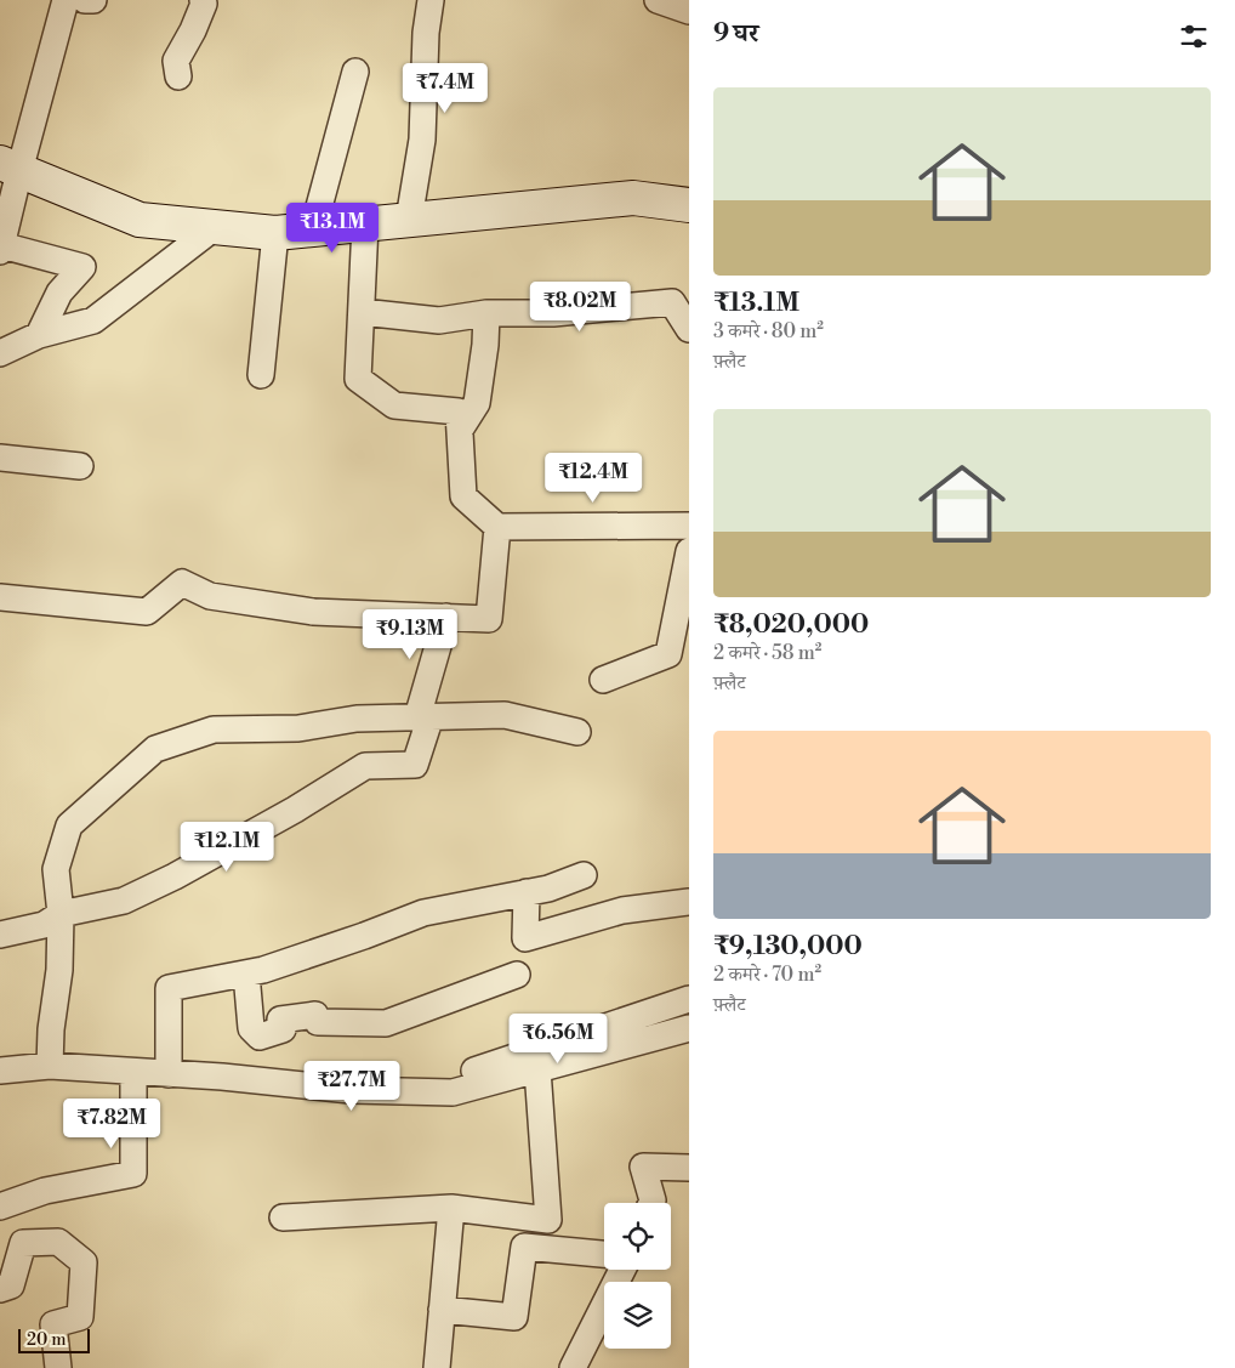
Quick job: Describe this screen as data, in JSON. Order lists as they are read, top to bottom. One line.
{"scale_bar":"20 m","page":{"heading":"9 घर","price":["₹7.4M","₹13.1M","₹8.02M","₹12.4M","₹9.13M","₹12.1M","₹6.56M","₹27.7M","₹7.82M"],"list":[{"name":"₹13.1M","note":"3 कमरे · 80 m² · फ़्लैट"},{"name":"₹8,020,000","note":"2 कमरे · 58 m² · फ़्लैट"},{"name":"₹9,130,000","note":"2 कमरे · 70 m² · फ़्लैट"}],"scale":"20 m"}}
